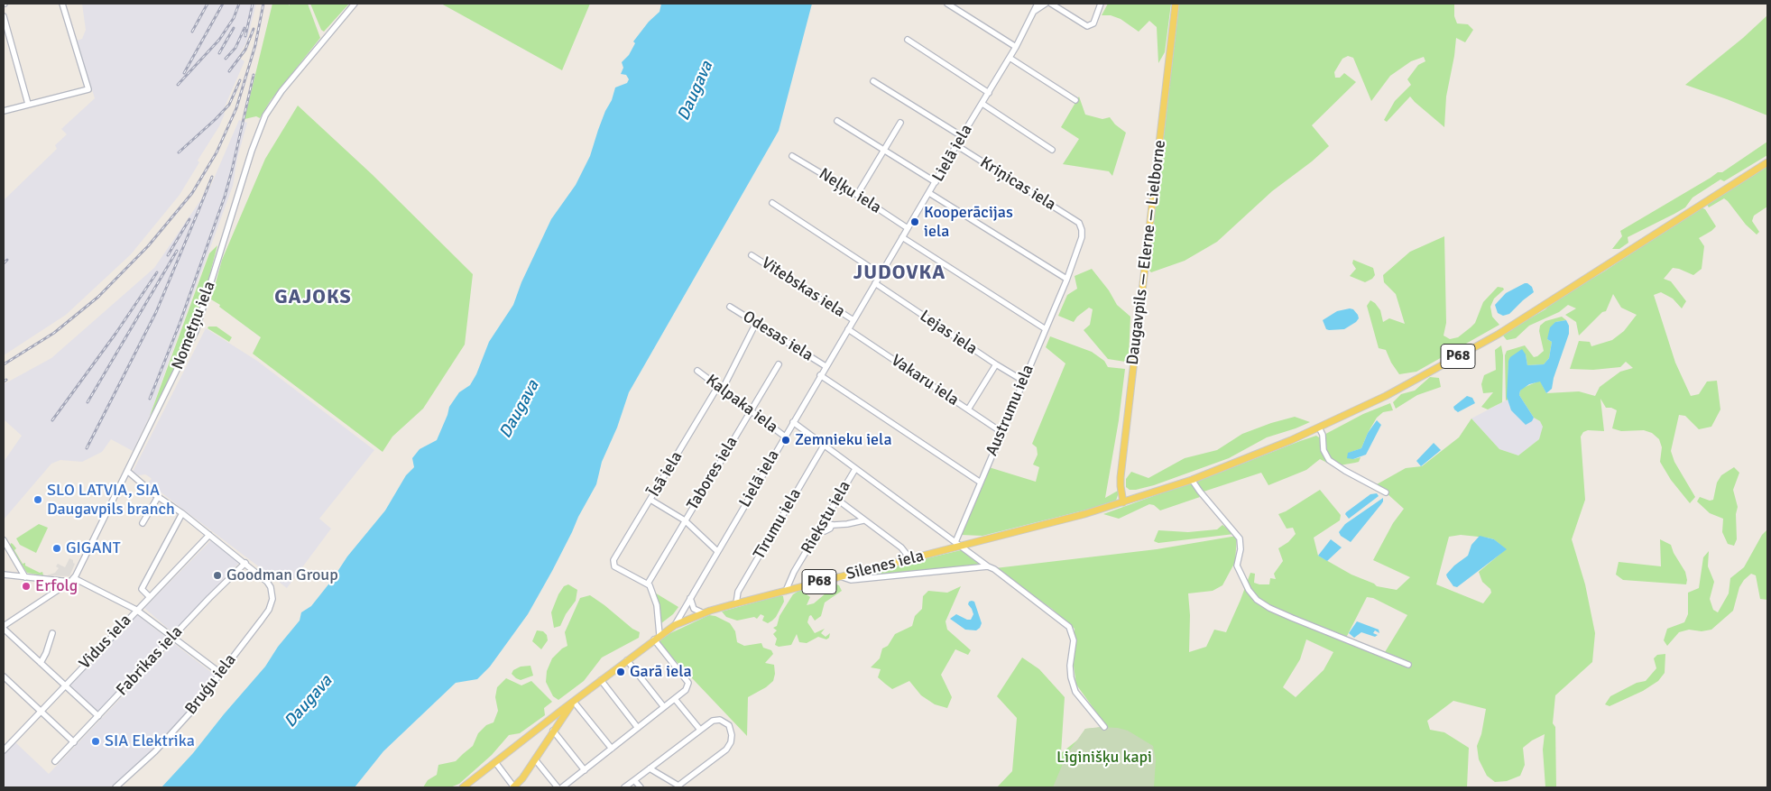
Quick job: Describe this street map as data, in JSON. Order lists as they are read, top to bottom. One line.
{"streets":{"main road":["Lielā iela","Daugavpils — Elerne — Lielborne","P68","Silenes iela"],"street":["Kriņicas iela","Neļķu iela","Vitebskas iela","Nometņu iela","Lejas iela","Odesas iela","Vakaru iela","Kalpaka iela","Austrumu iela","Tabores iela","Īsā iela","Riekstu iela","Tīrumu iela","Vidus iela","Fabrikas iela","Bruģu iela"]},"crossings":[["Lielā iela","Kriņicas iela"],["Lielā iela","Neļķu iela"],["Lielā iela","Vitebskas iela"],["Lielā iela","Lejas iela"],["Lielā iela","Odesas iela"],["Lielā iela","P68"],["Lielā iela","Vakaru iela"],["Lielā iela","Kalpaka iela"],["Lielā iela","Silenes iela"],["Kriņicas iela","Austrumu iela"],["Daugavpils — Elerne — Lielborne","P68"],["Lejas iela","Austrumu iela"],["Odesas iela","Īsā iela"],["P68","Austrumu iela"],["P68","Silenes iela"],["Vakaru iela","Austrumu iela"],["Kalpaka iela","Tabores iela"],["Kalpaka iela","Īsā iela"],["Austrumu iela","Silenes iela"],["Tabores iela","Īsā iela"],["Riekstu iela","Silenes iela"],["Tīrumu iela","Silenes iela"],["Fabrikas iela","Bruģu iela"]],"districts":["JUDOVKA","GAJOKS"],"water":["Daugava"],"parks":["Liginišķu kapi"],"places":["Kooperācijas iela","Zemnieku iela","SLO LATVIA, SIA Daugavpils branch","GIGANT","Goodman Group","Erfolg","Garā iela","SIA Elektrika"]}
